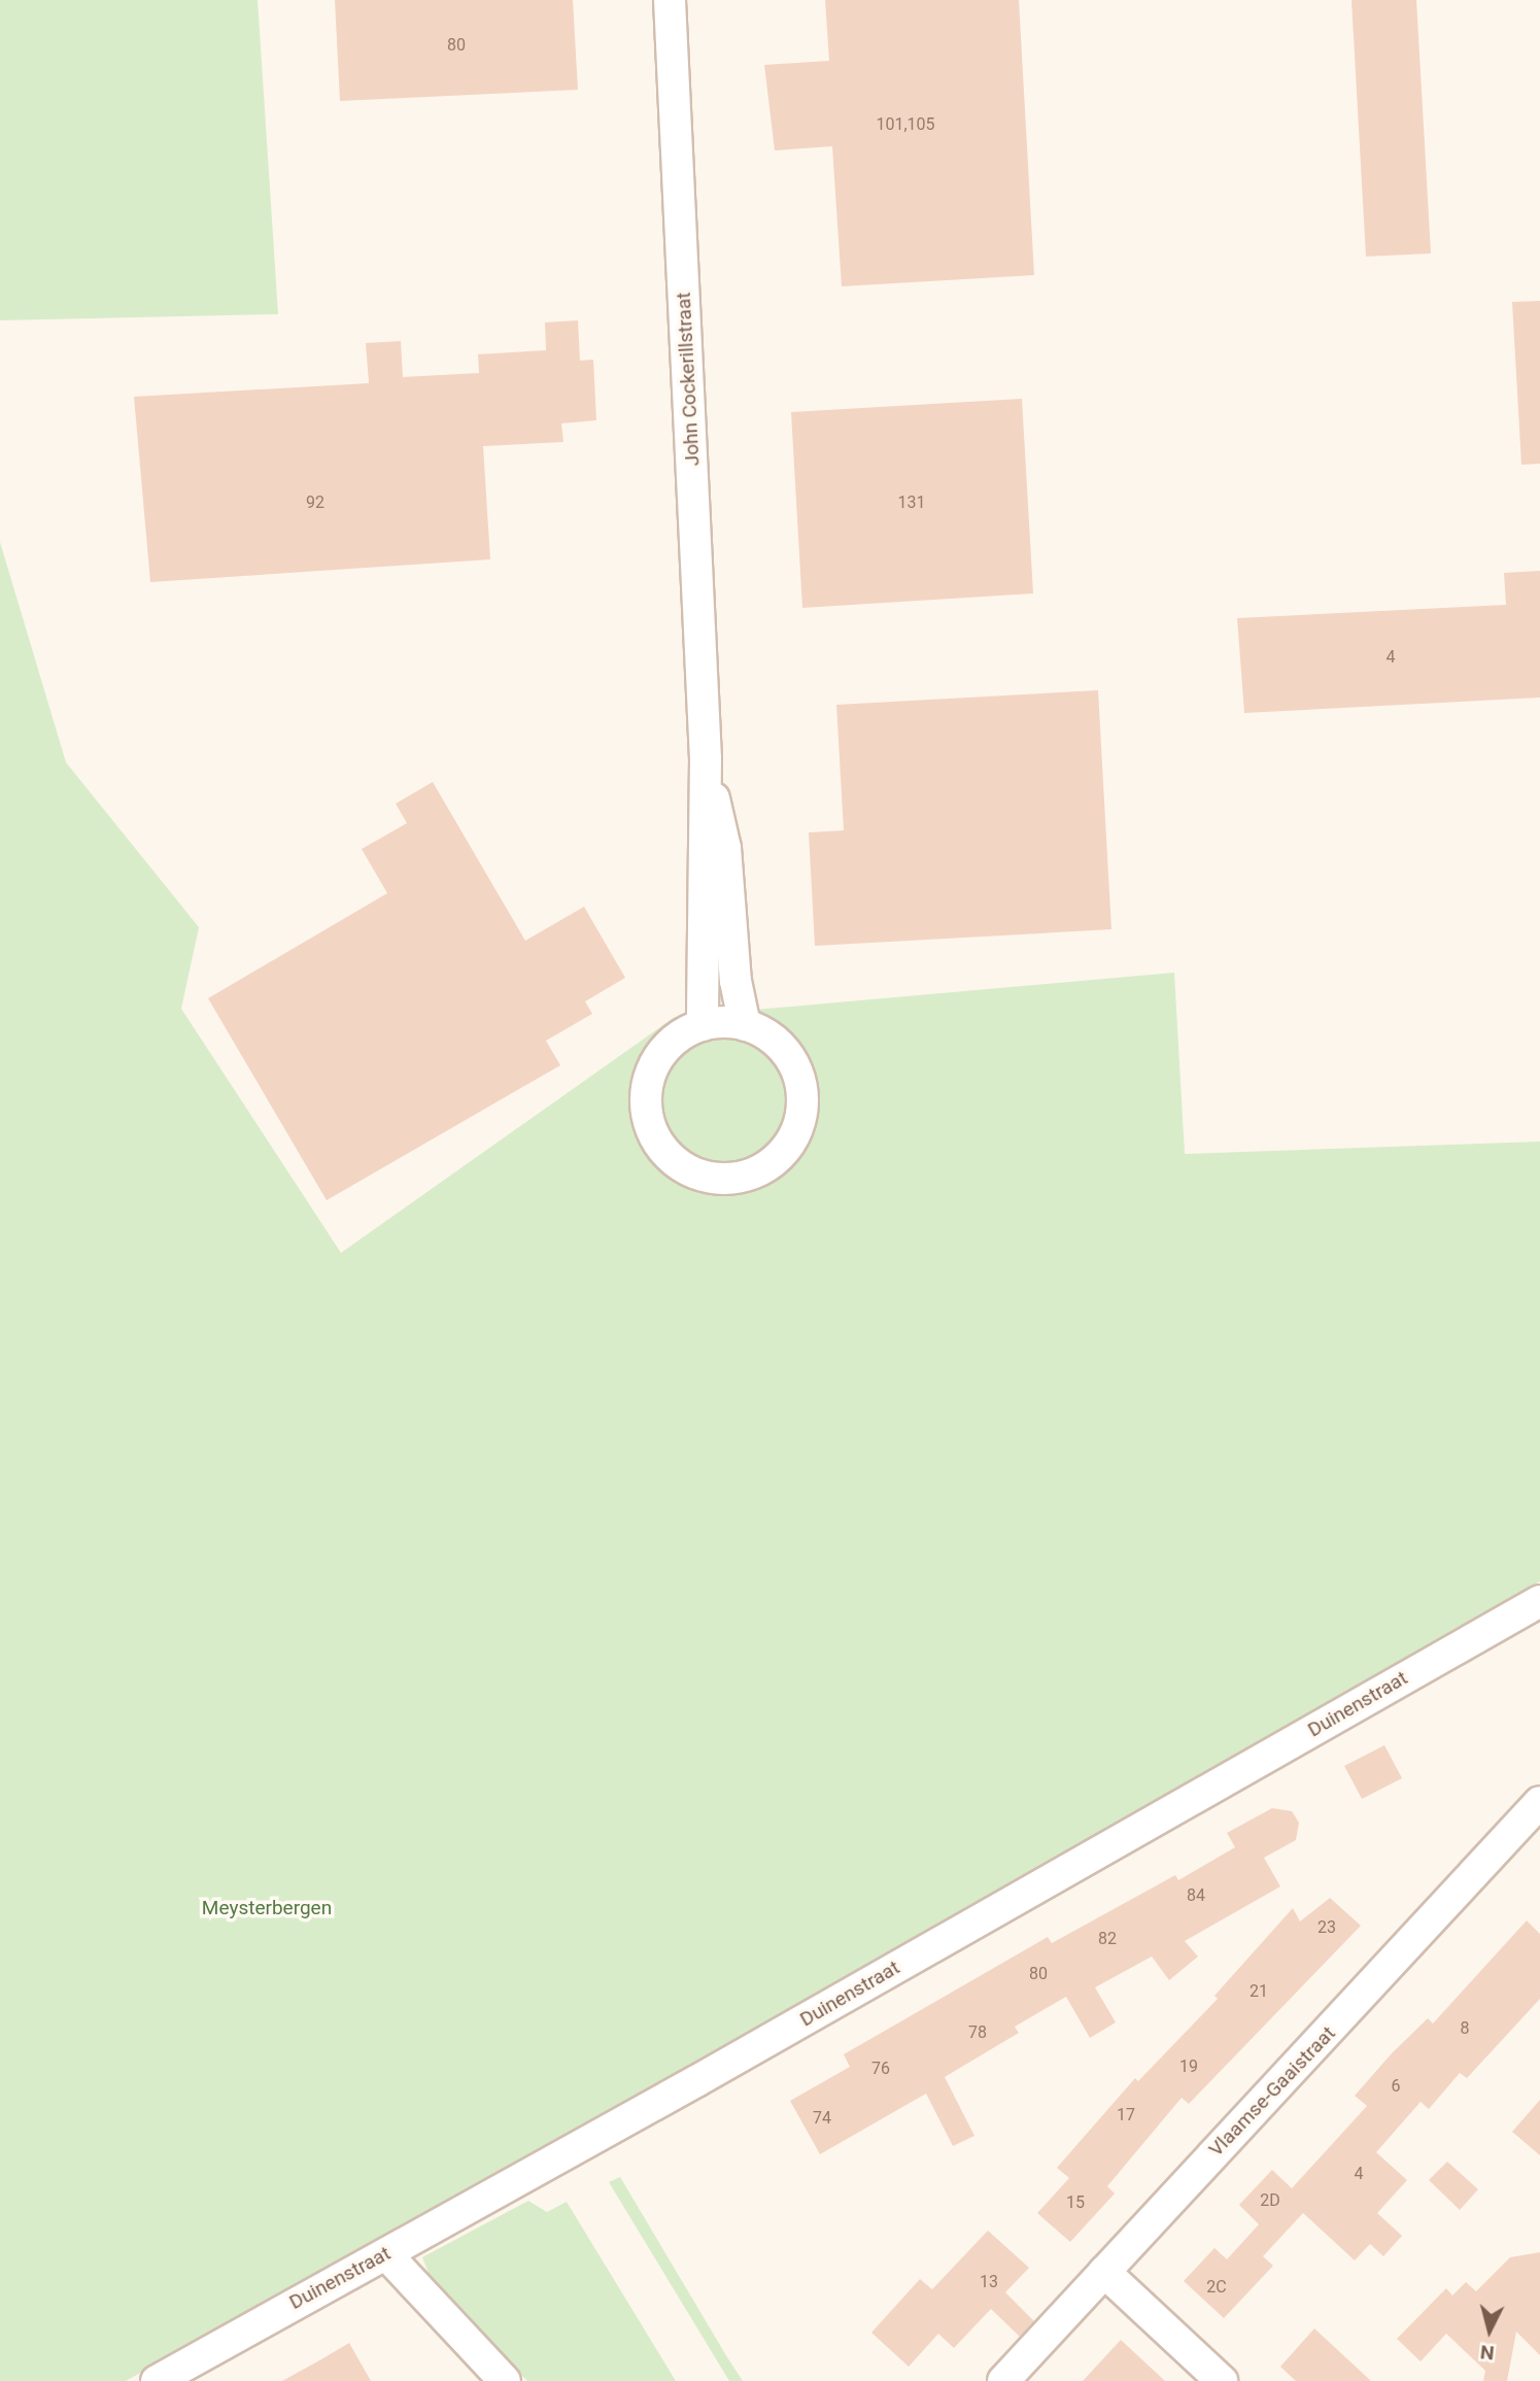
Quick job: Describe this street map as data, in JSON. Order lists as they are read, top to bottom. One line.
{"streets":{"street":["John Cockerillstraat","Duinenstraat","Vlaamse-Gaaistraat"]},"parks":["Meysterbergen"],"house_numbers":["80","101,105","92","131","4","84","23","82","80","21","8","78","19","76","6","17","74","4","2D","15","13","2C"],"north":"bottom"}
